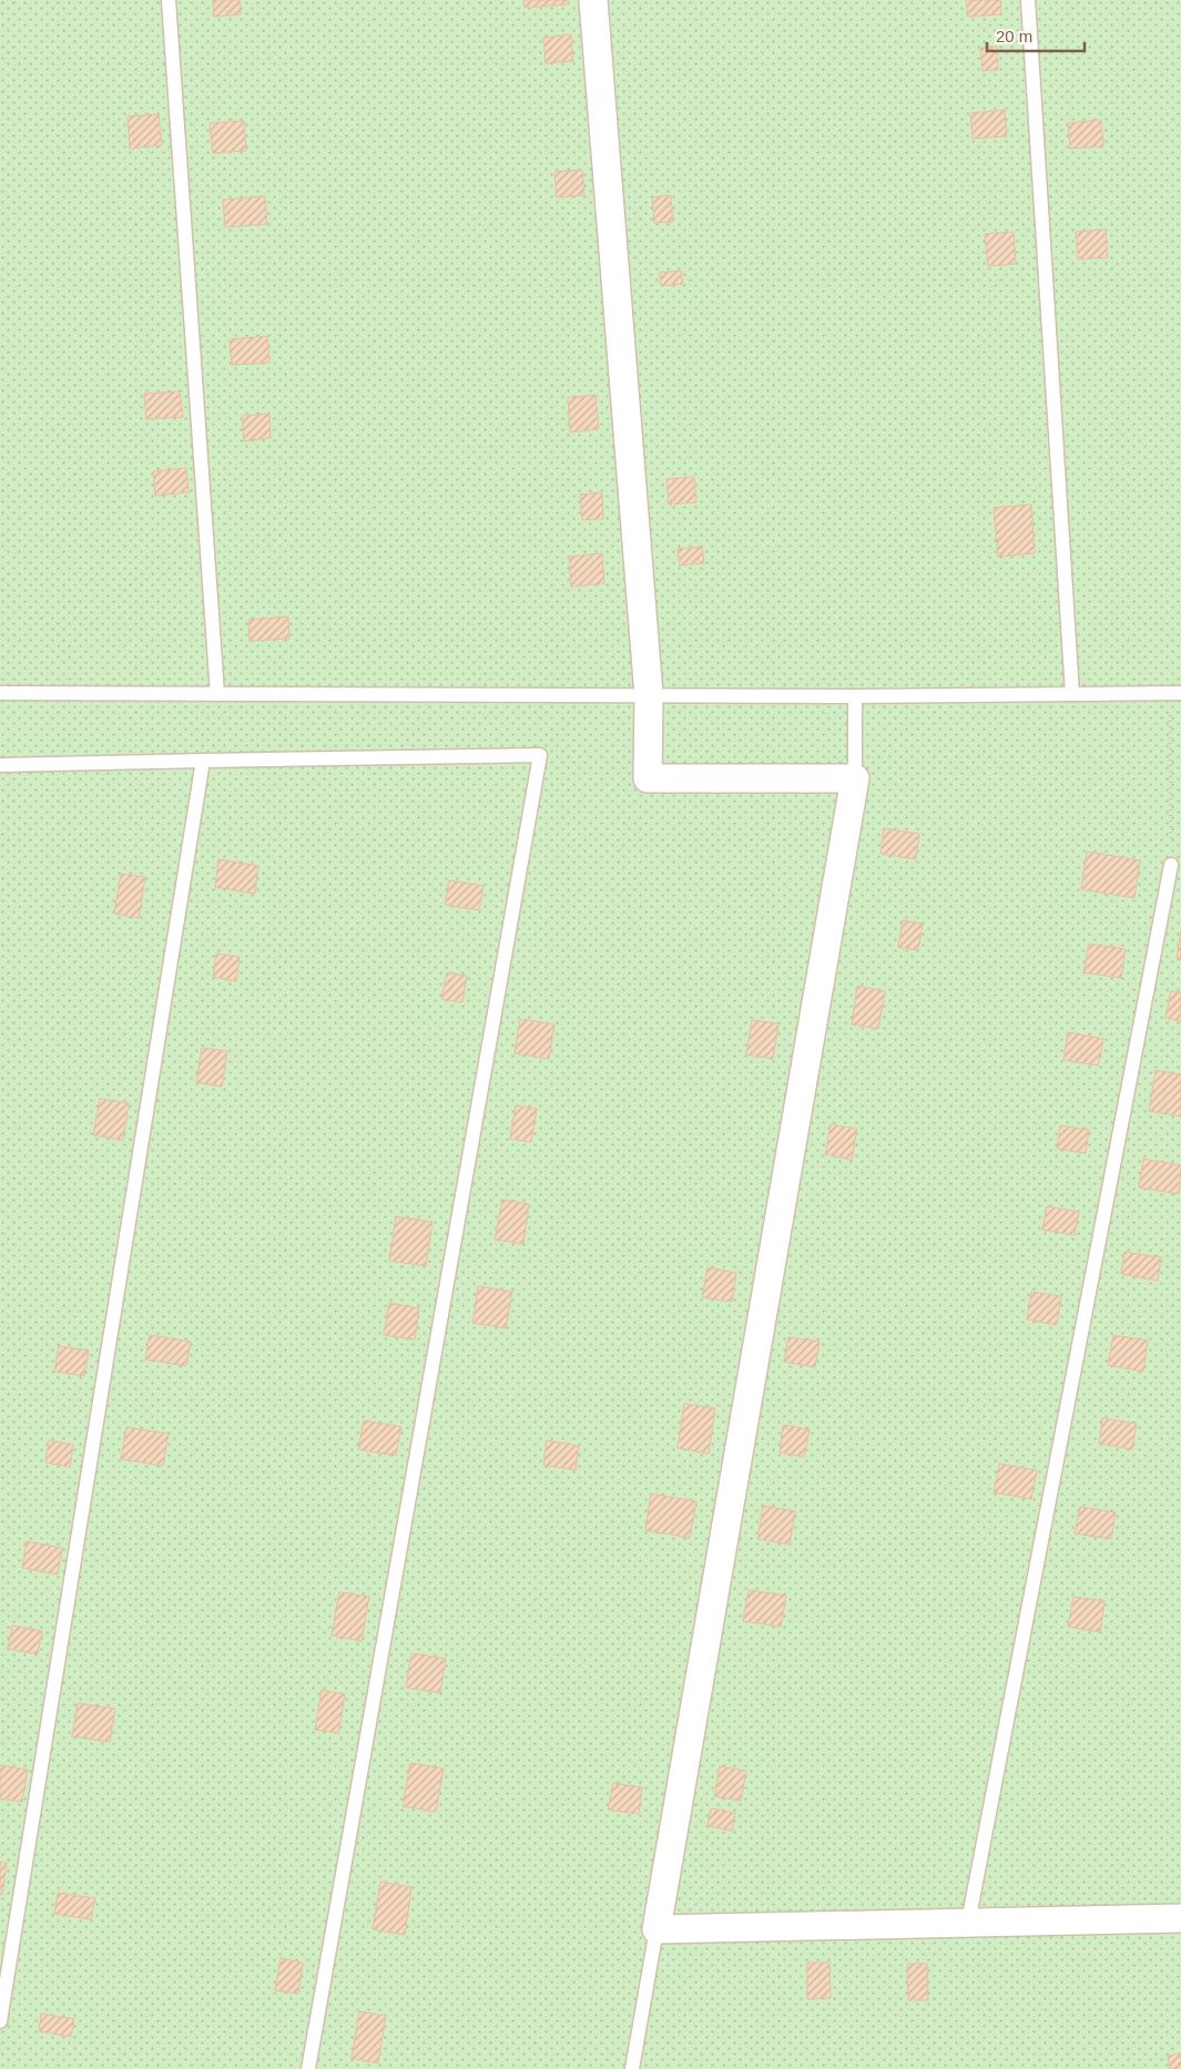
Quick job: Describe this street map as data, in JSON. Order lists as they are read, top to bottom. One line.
{"scale_bar":"20 m"}
